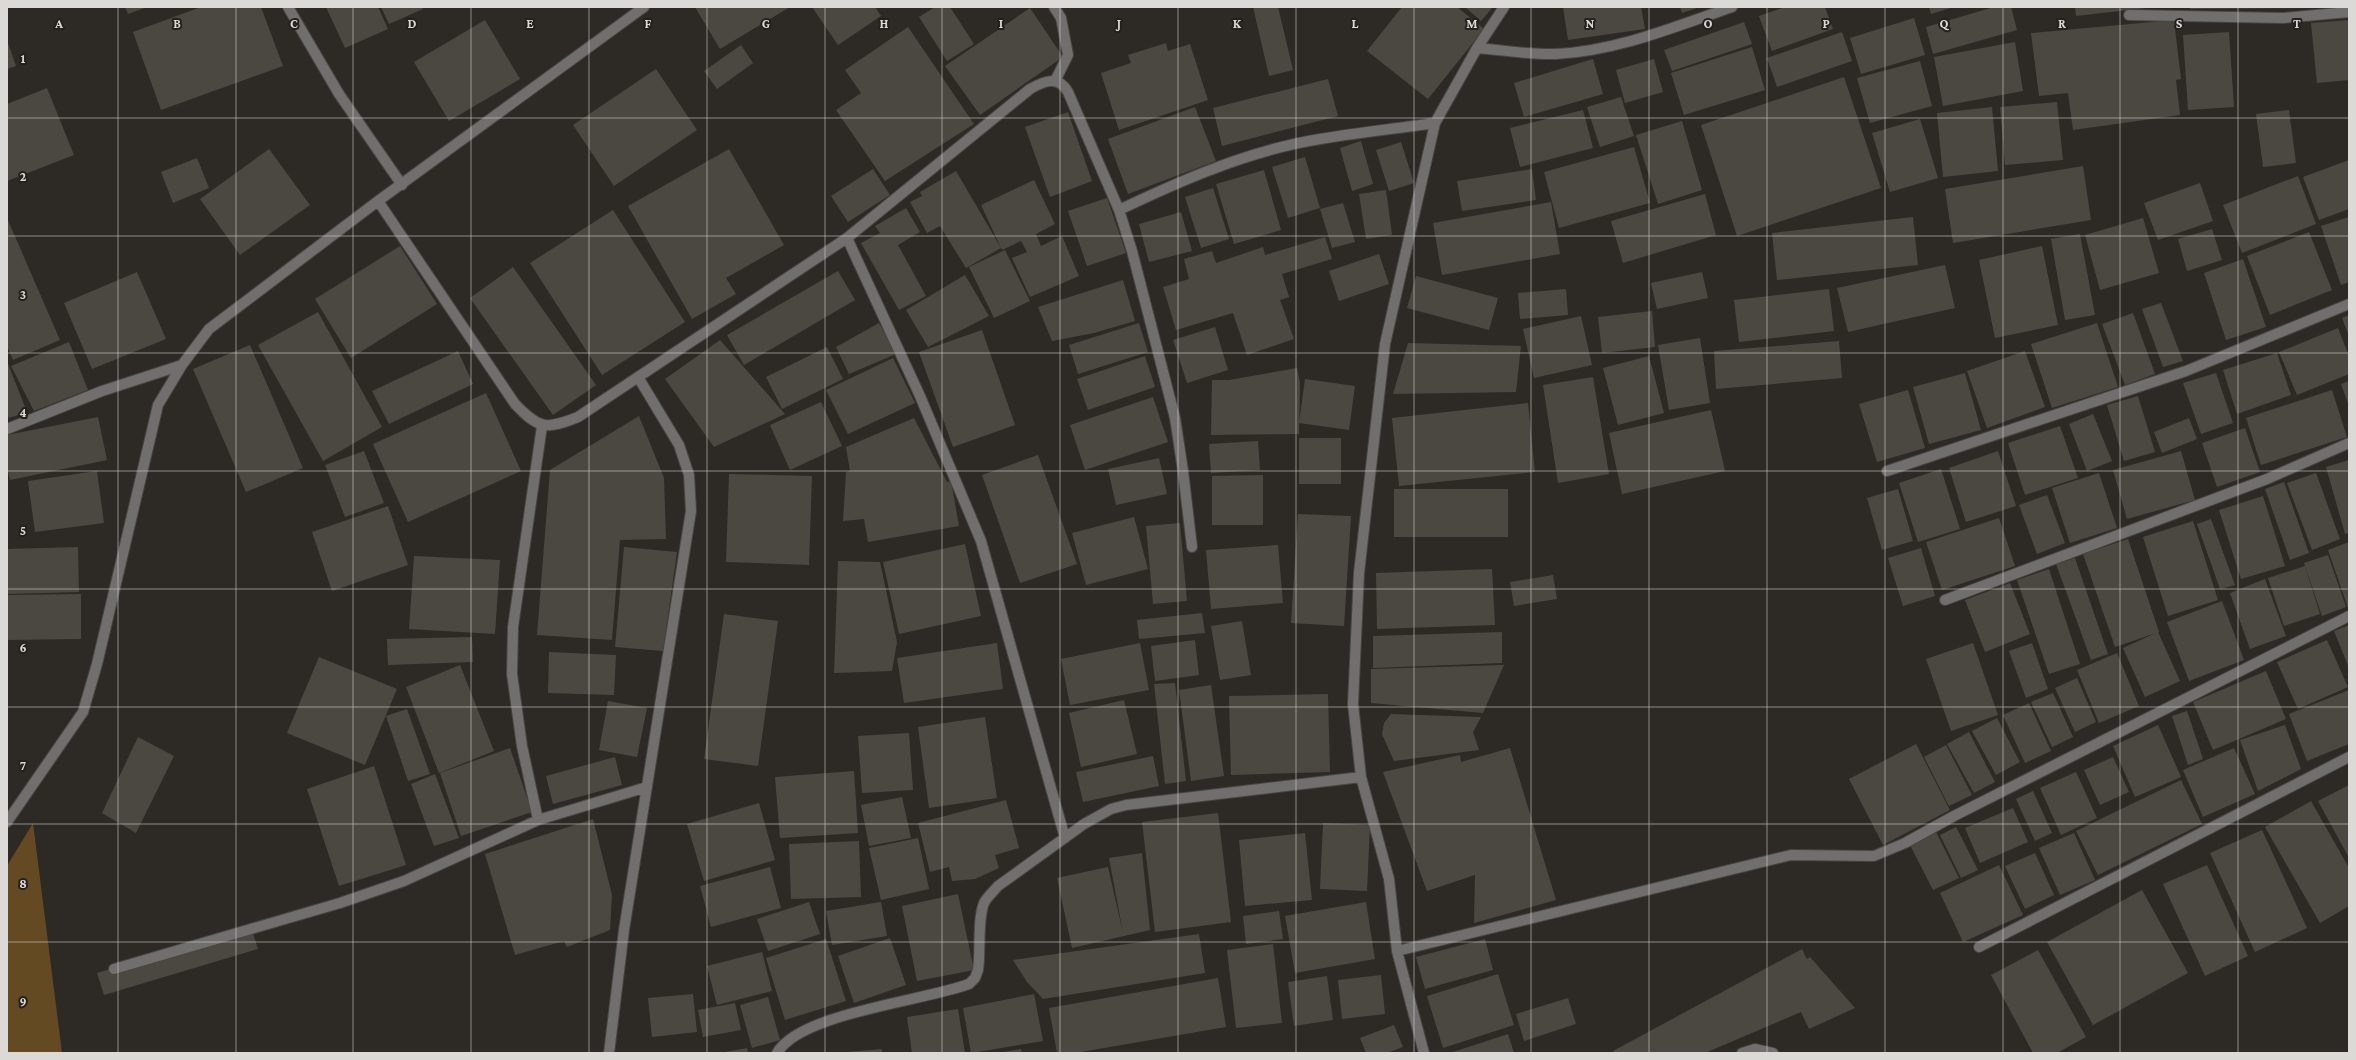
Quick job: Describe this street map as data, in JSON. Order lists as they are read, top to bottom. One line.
{"grid":{"columns":["A","B","C","D","E","F","G","H","I","J","K","L","M","N","O","P","Q","R","S","T"],"rows":["1","2","3","4","5","6","7","8","9"]}}
